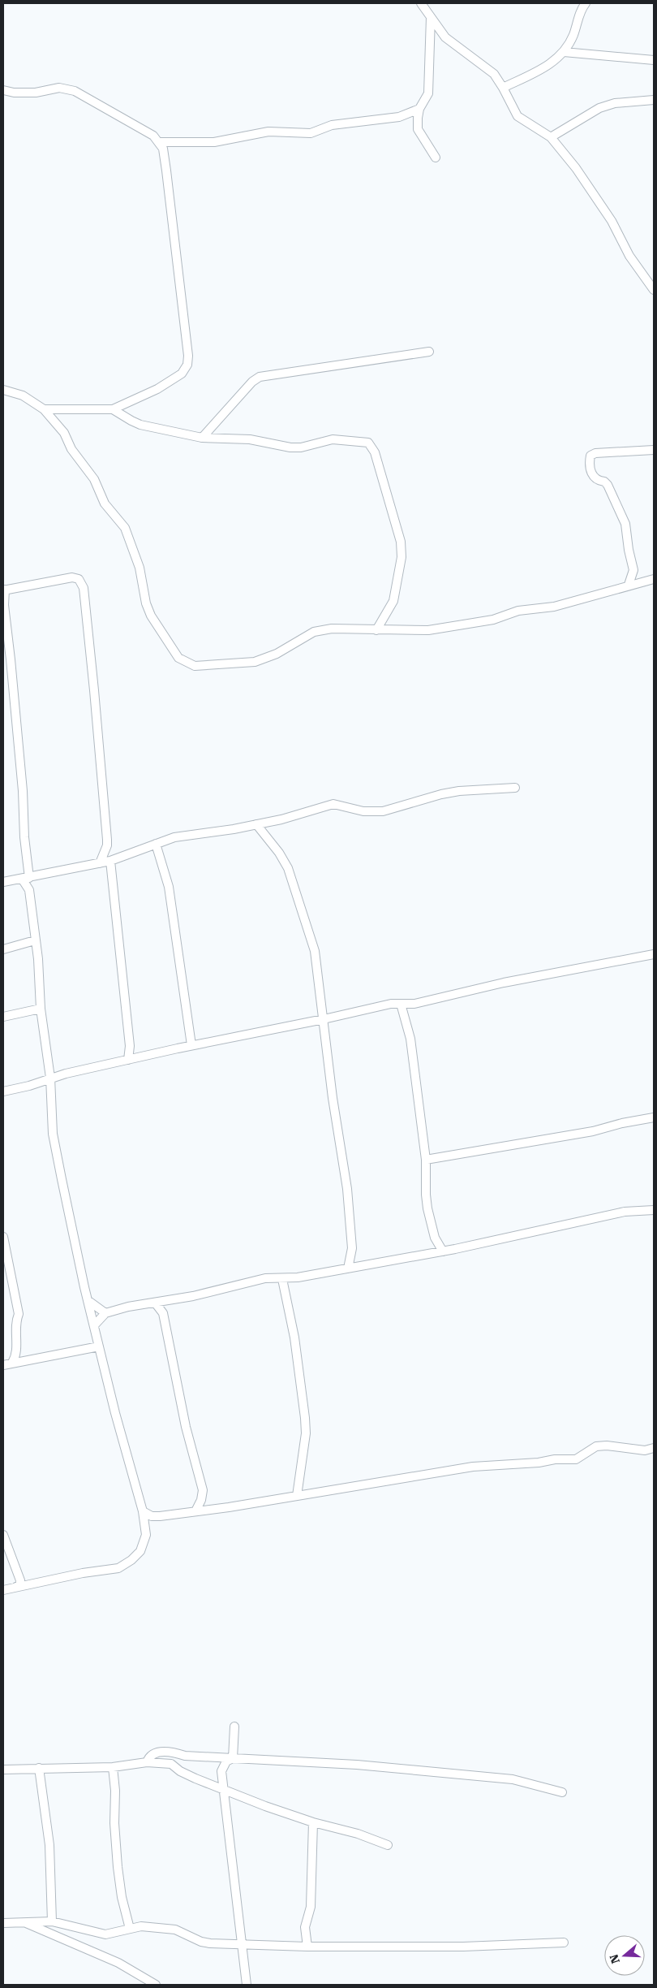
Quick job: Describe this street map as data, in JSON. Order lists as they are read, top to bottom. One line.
{"north":"left"}
